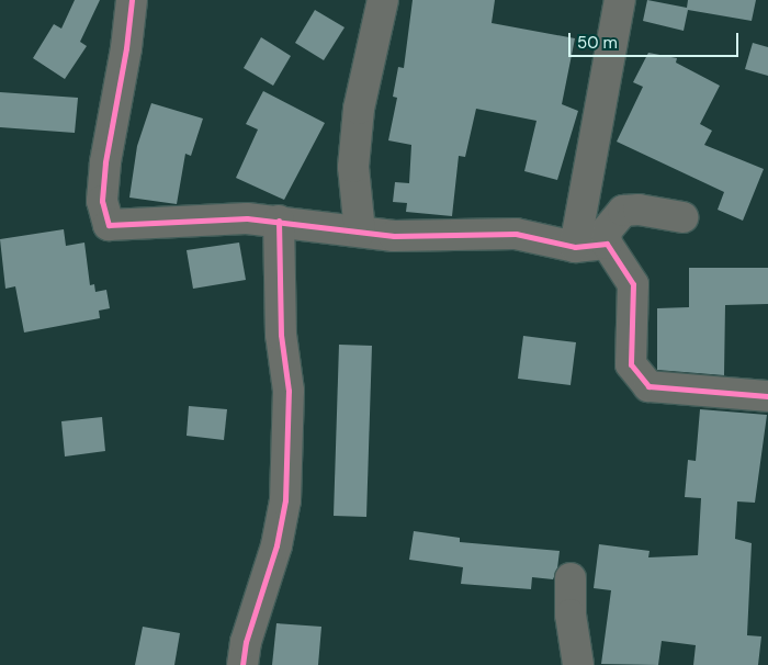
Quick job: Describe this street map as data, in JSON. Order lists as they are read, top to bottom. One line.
{"scale_bar":"50 m"}
